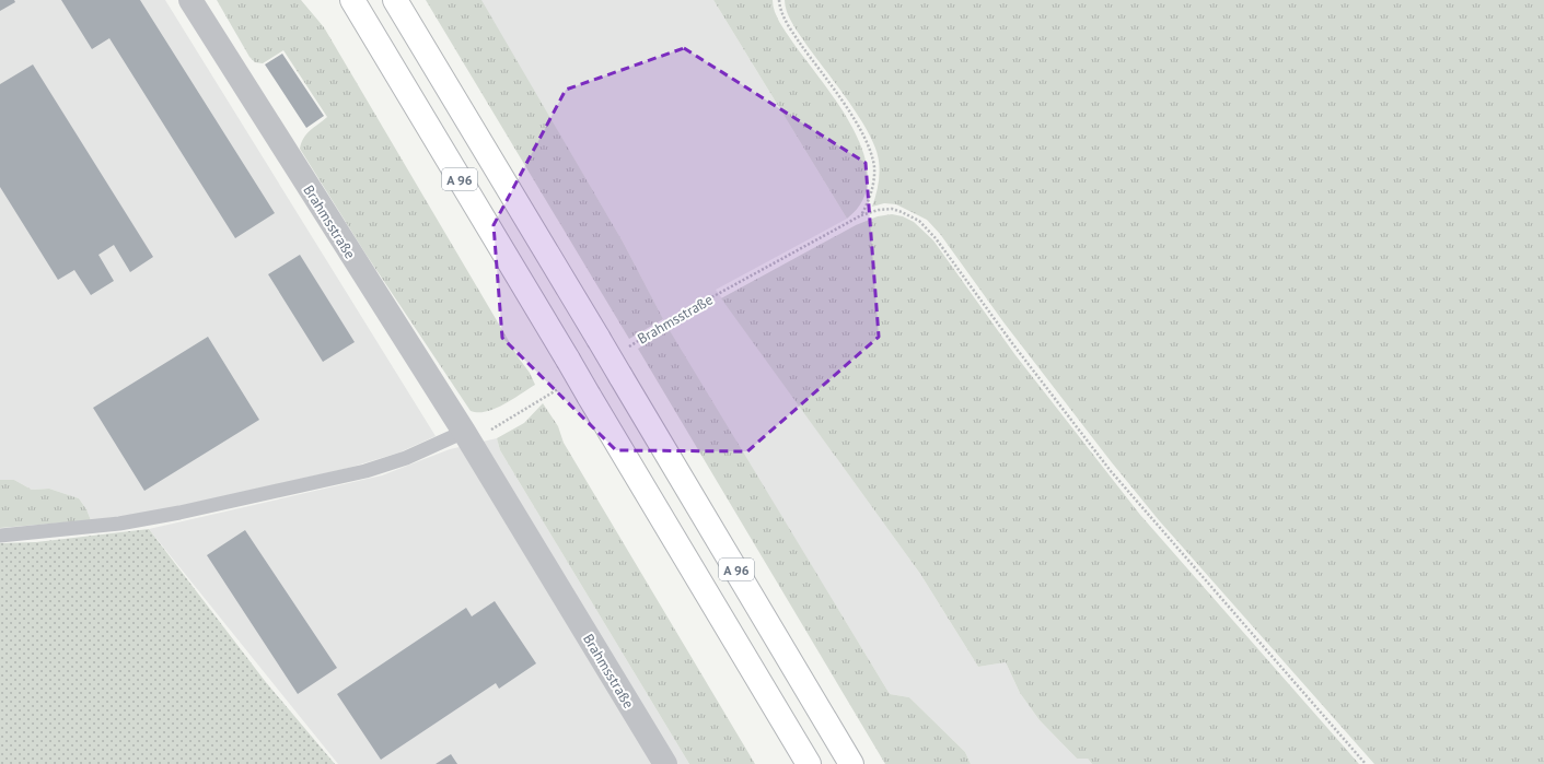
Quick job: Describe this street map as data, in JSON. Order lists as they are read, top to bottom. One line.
{"streets":{"highway":["A 96"],"street":["Brahmsstraße"]}}
